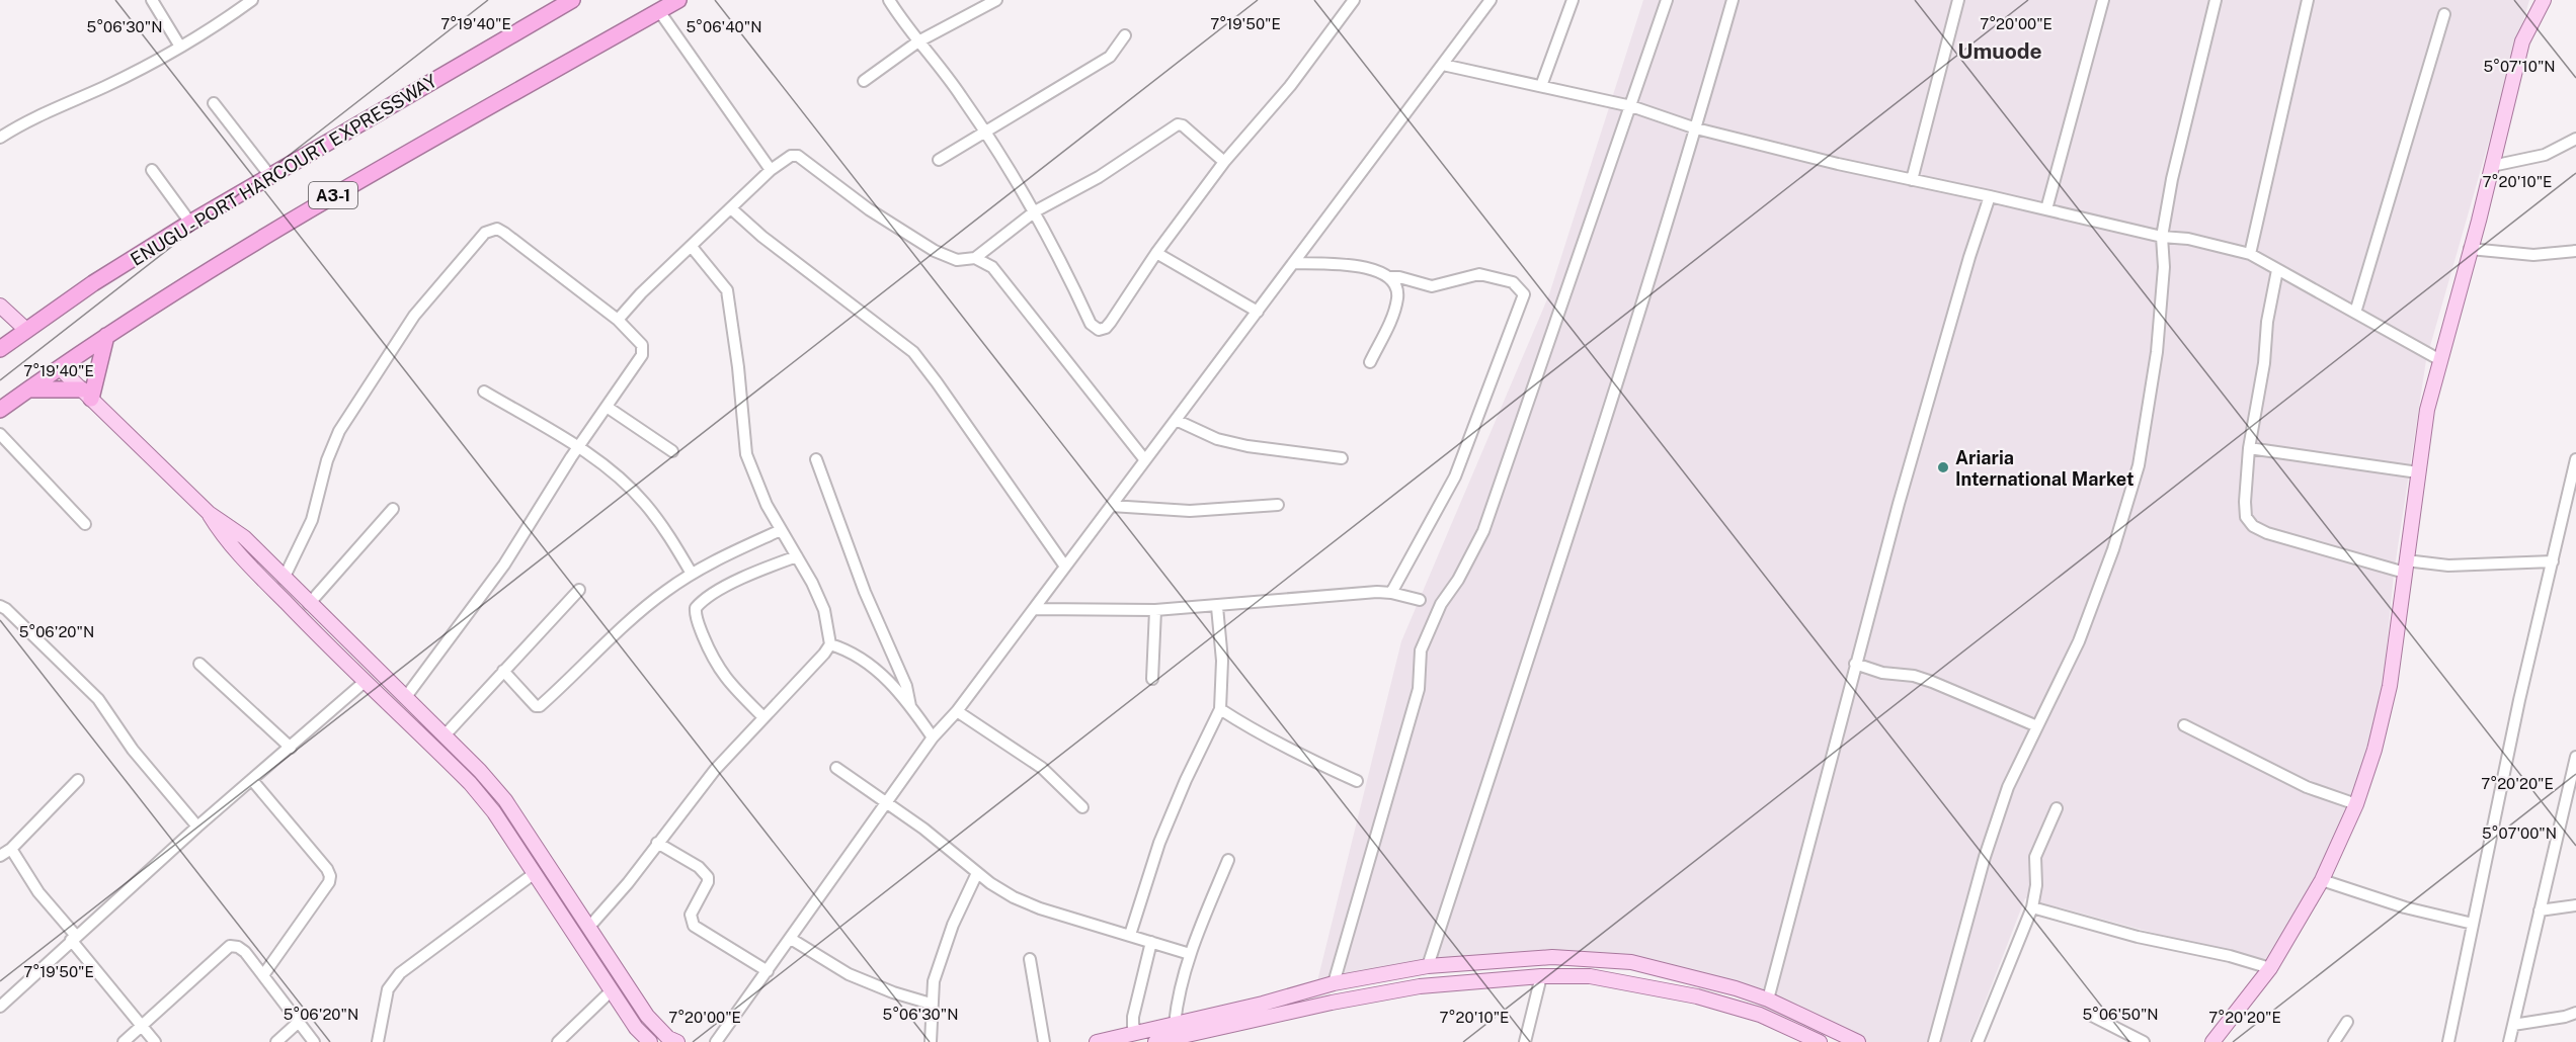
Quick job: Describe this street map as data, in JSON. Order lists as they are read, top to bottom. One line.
{"streets":{"highway":["ENUGU - PORT HARCOURT EXPRESSWAY","A3-1"]},"districts":["Umuode"],"places":["Ariaria International Market"],"coordinates":["7°19'40\"E","7°19'50\"E","7°20'00\"E","5°06'30\"N","5°06'40\"N","5°07'10\"N","7°20'10\"E","5°06'20\"N","7°20'20\"E","5°07'00\"N","5°06'50\"N"]}
